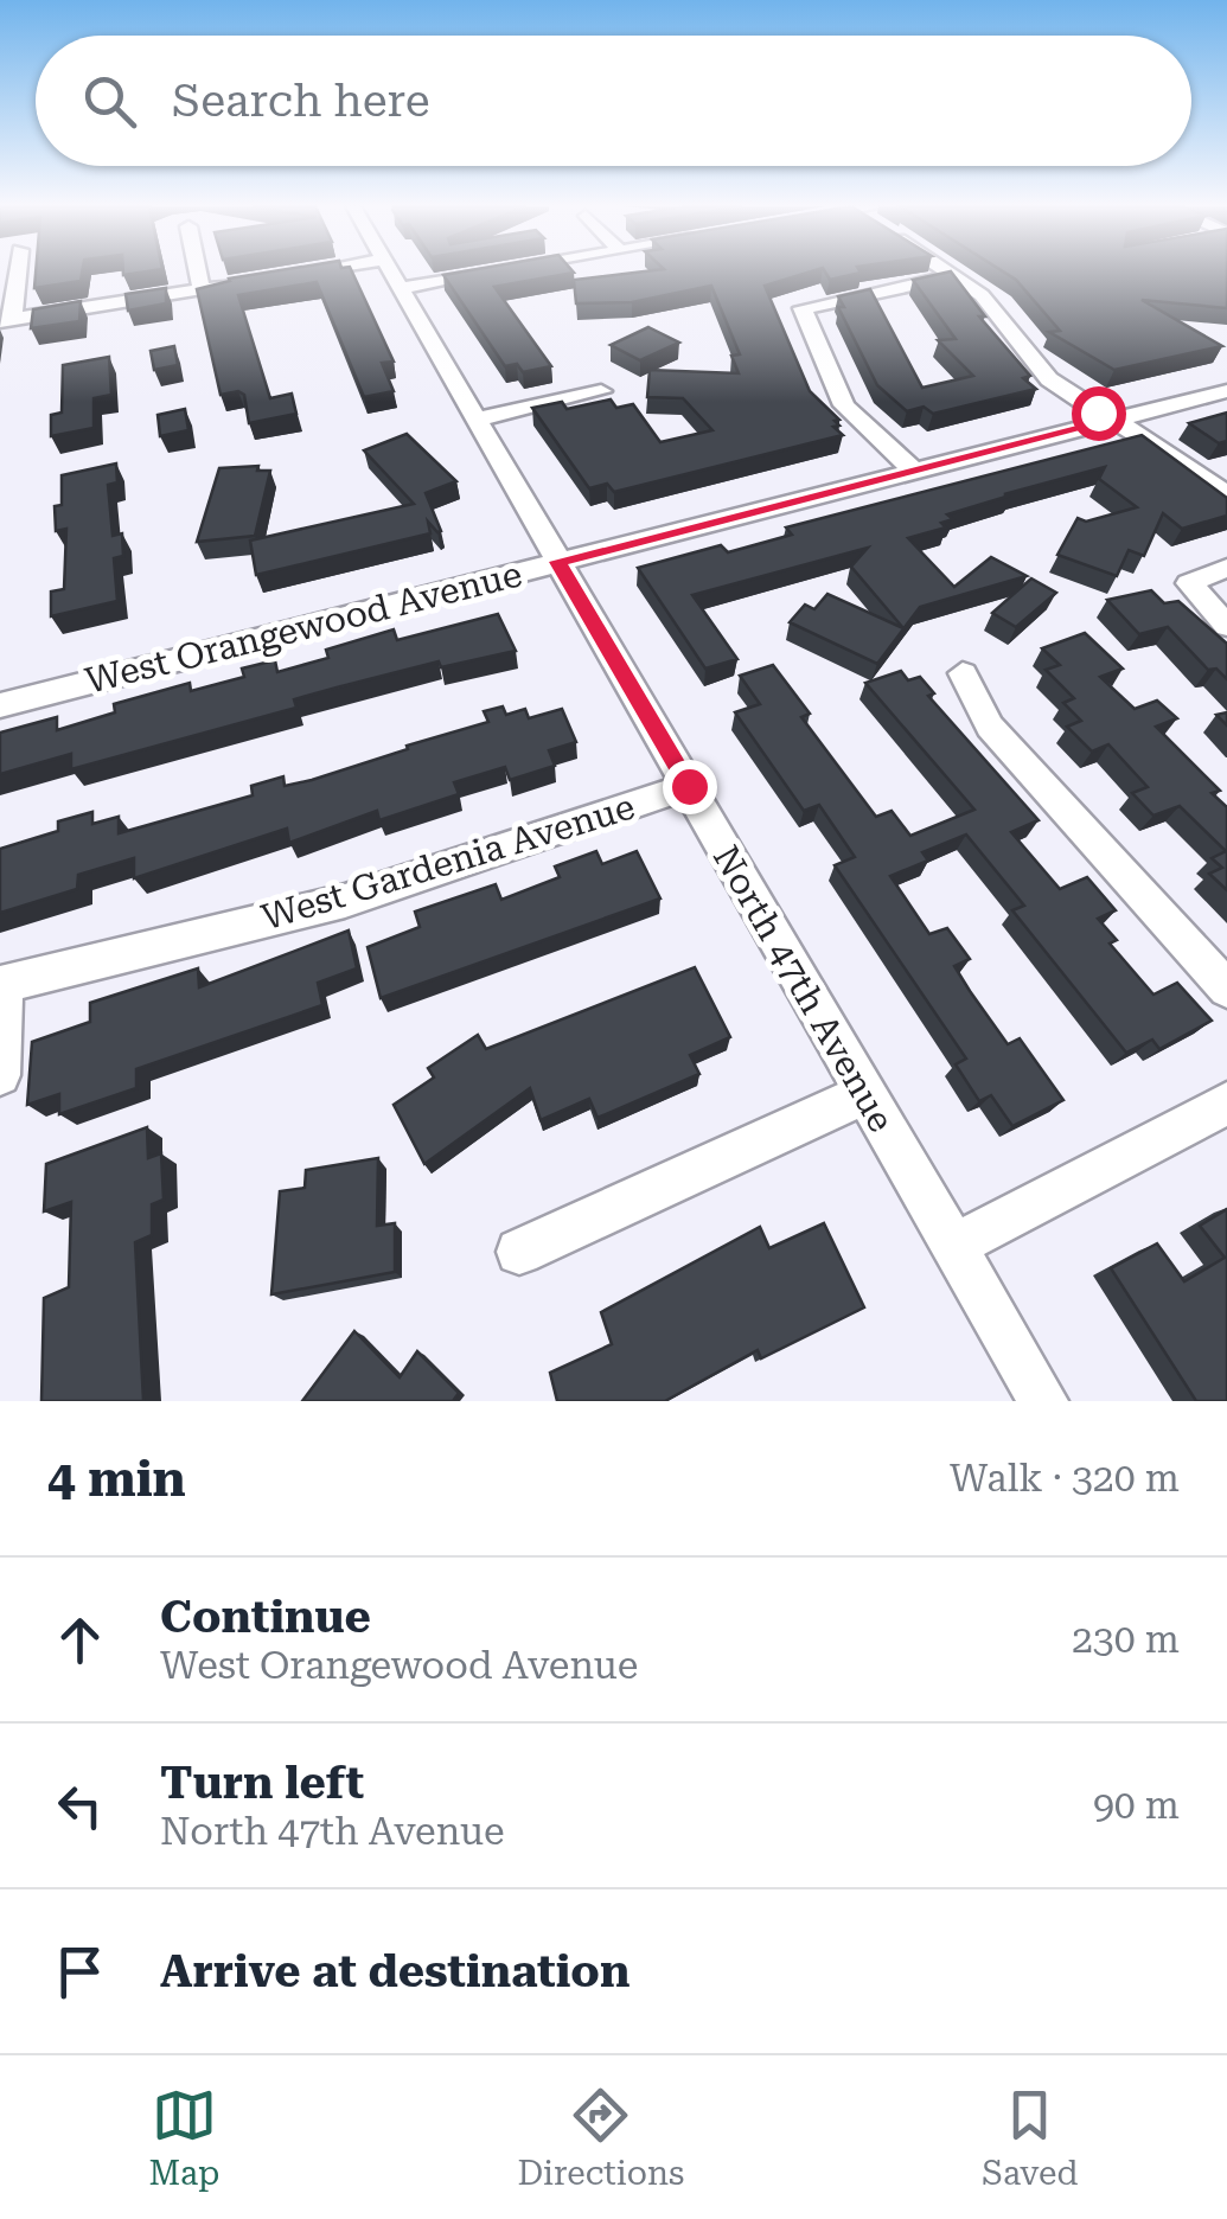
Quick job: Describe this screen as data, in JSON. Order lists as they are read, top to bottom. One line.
{"streets":{"street":["West Orangewood Avenue","West Gardenia Avenue","North 47th Avenue"]},"crossings":[["West Orangewood Avenue","North 47th Avenue"],["West Gardenia Avenue","North 47th Avenue"]],"page":{"search":"Search here","heading":["4 min","Walk · 320 m"],"list":[["Continue","West Orangewood Avenue","230 m"],["Turn left","North 47th Avenue","90 m"],"Arrive at destination"],"nav":["Map","Directions","Saved"]}}
